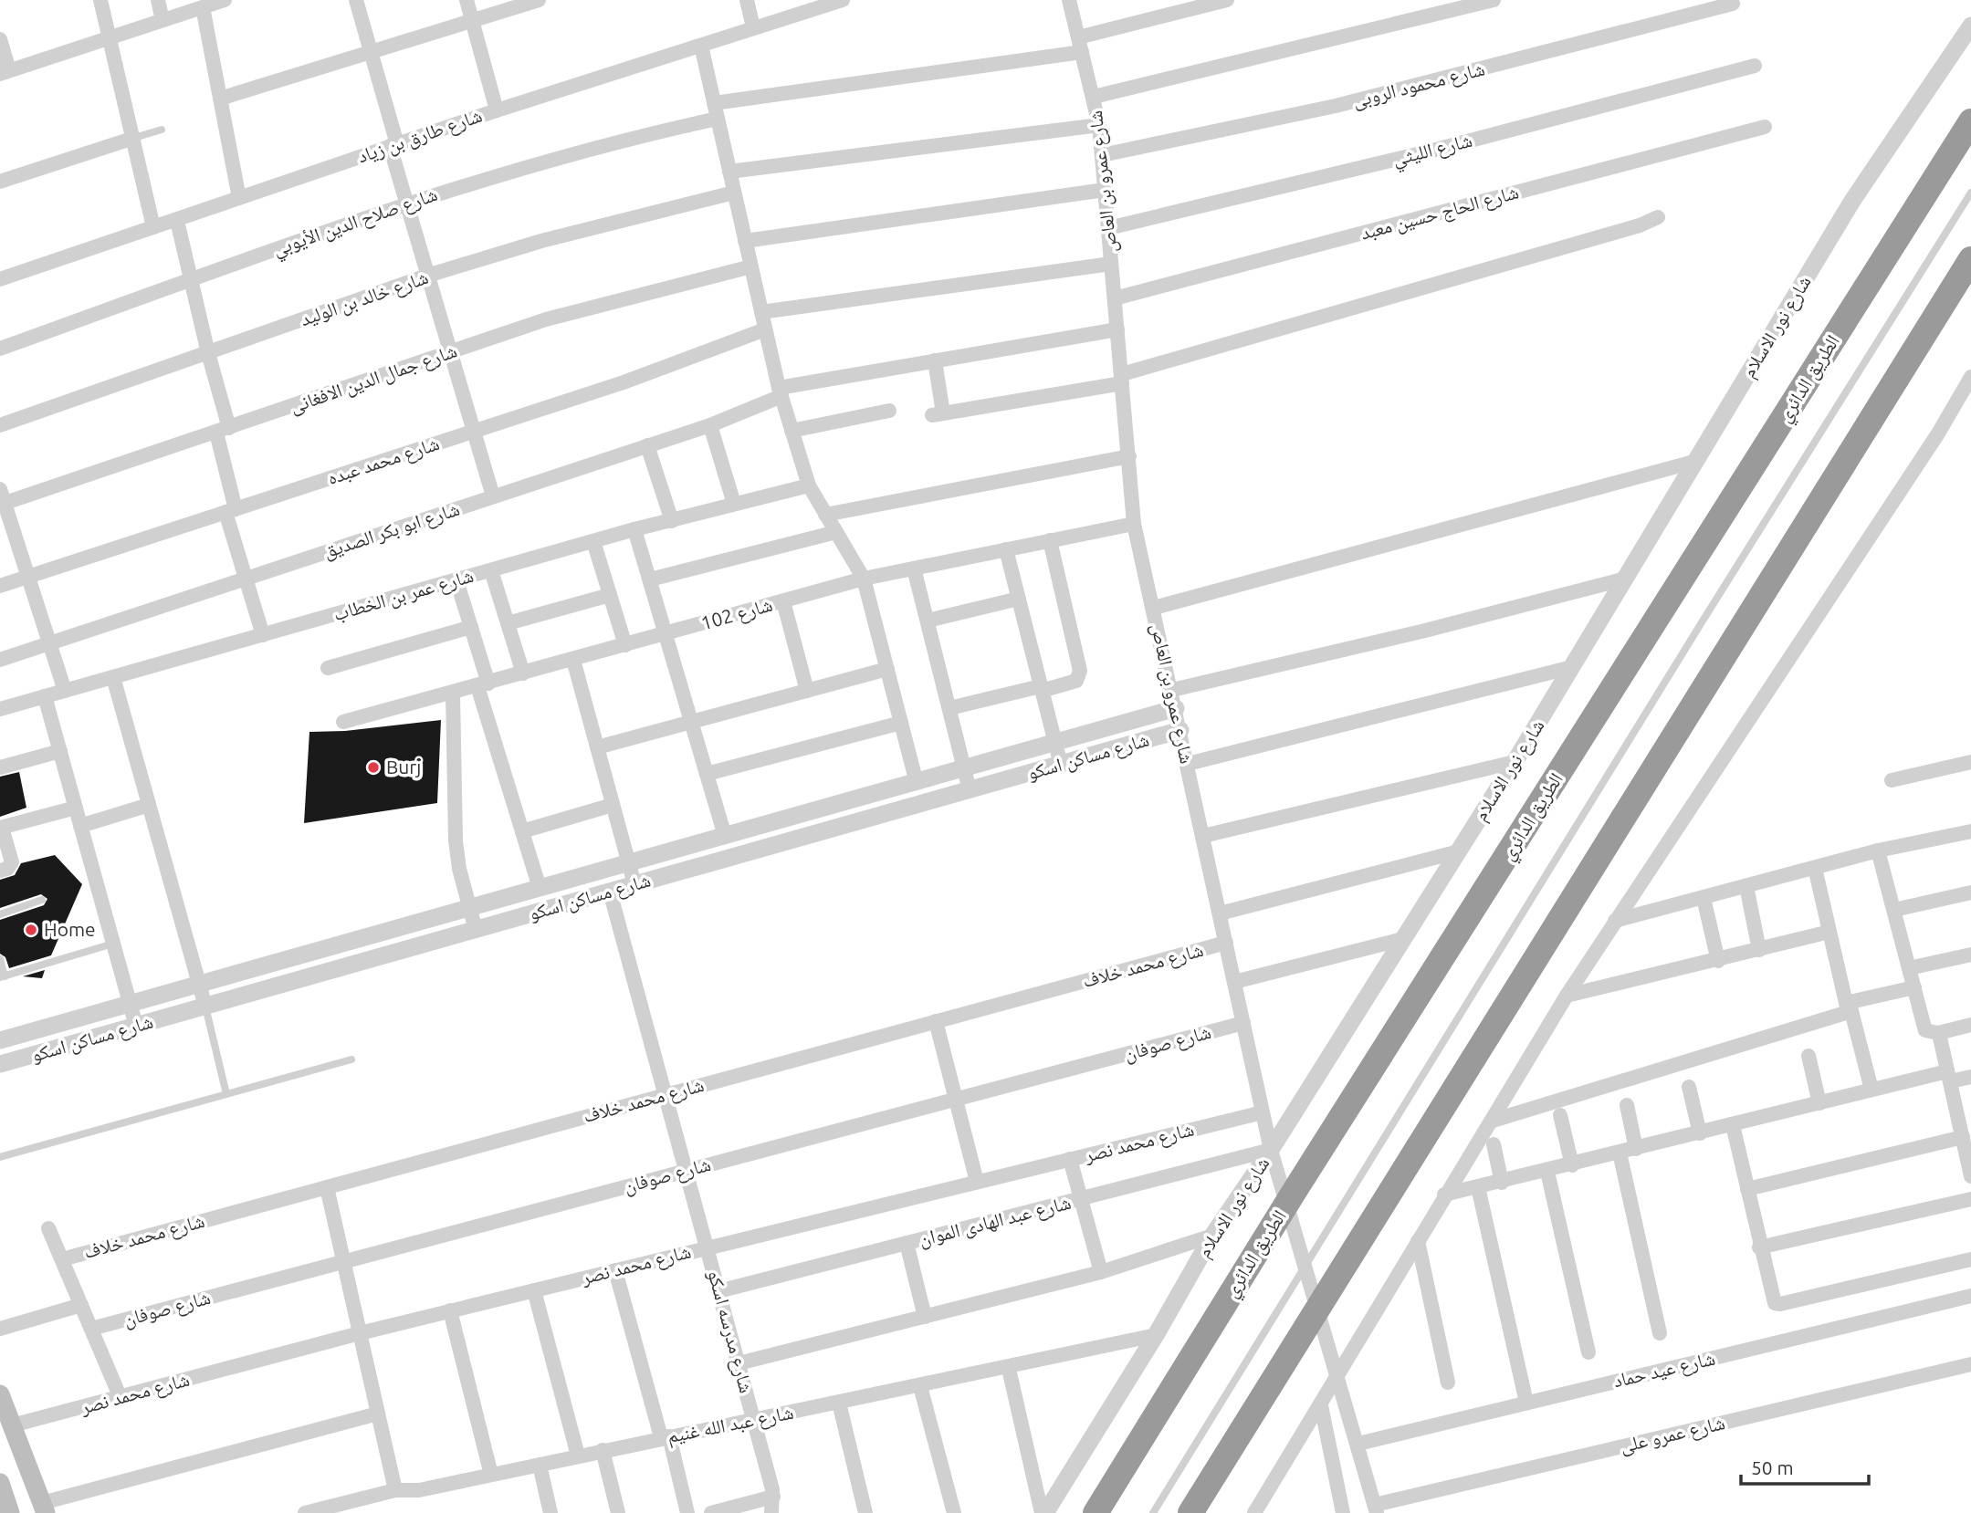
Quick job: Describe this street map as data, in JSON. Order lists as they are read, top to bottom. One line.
{"streets":{"highway":["الطريق الدائري"],"street":["شارع محمود الروبى","شارع طارق بن زياد","شارع الليثي","شارع عمرو بن العاص","شارع الحاج حسين معبد","شارع صلاح الدين الأيوبي","شارع خالد بن الوليد","شارع نور الاسلام","شارع جمال الدين الافغانى","شارع محمد عبده","شارع ابو بكر الصديق","شارع عمر بن الخطاب","شارع 102","شارع مساكن اسكو","شارع محمد خلاف","شارع صوفان","شارع محمد نصر","شارع عبد الهادى الموان","شارع مدرسه اسكو","شارع عيد حماد","شارع عبد الله غنيم","شارع عمرو على"]},"crossings":[["شارع محمود الروبى","شارع عمرو بن العاص"],["شارع الليثي","شارع عمرو بن العاص"],["شارع عمرو بن العاص","شارع الحاج حسين معبد"],["شارع عمرو بن العاص","شارع نور الاسلام"],["شارع عمرو بن العاص","شارع ابو بكر الصديق"],["شارع عمرو بن العاص","شارع 102"],["شارع عمرو بن العاص","شارع مساكن اسكو"],["شارع عمرو بن العاص","شارع محمد خلاف"],["شارع عمرو بن العاص","شارع صوفان"],["شارع عمرو بن العاص","شارع محمد نصر"],["شارع عمرو بن العاص","شارع عبد الهادى الموان"],["شارع عمرو بن العاص","شارع عيد حماد"],["شارع عمرو بن العاص","شارع عمرو على"],["شارع نور الاسلام","شارع عبد الهادى الموان"],["شارع نور الاسلام","شارع عبد الله غنيم"],["شارع مساكن اسكو","شارع مدرسه اسكو"],["شارع محمد خلاف","شارع مدرسه اسكو"],["شارع صوفان","شارع مدرسه اسكو"],["شارع محمد نصر","شارع مدرسه اسكو"],["شارع عبد الهادى الموان","شارع مدرسه اسكو"],["شارع مدرسه اسكو","شارع عبد الله غنيم"]],"places":["Burj","Home"],"scale_bar":"50 m"}
